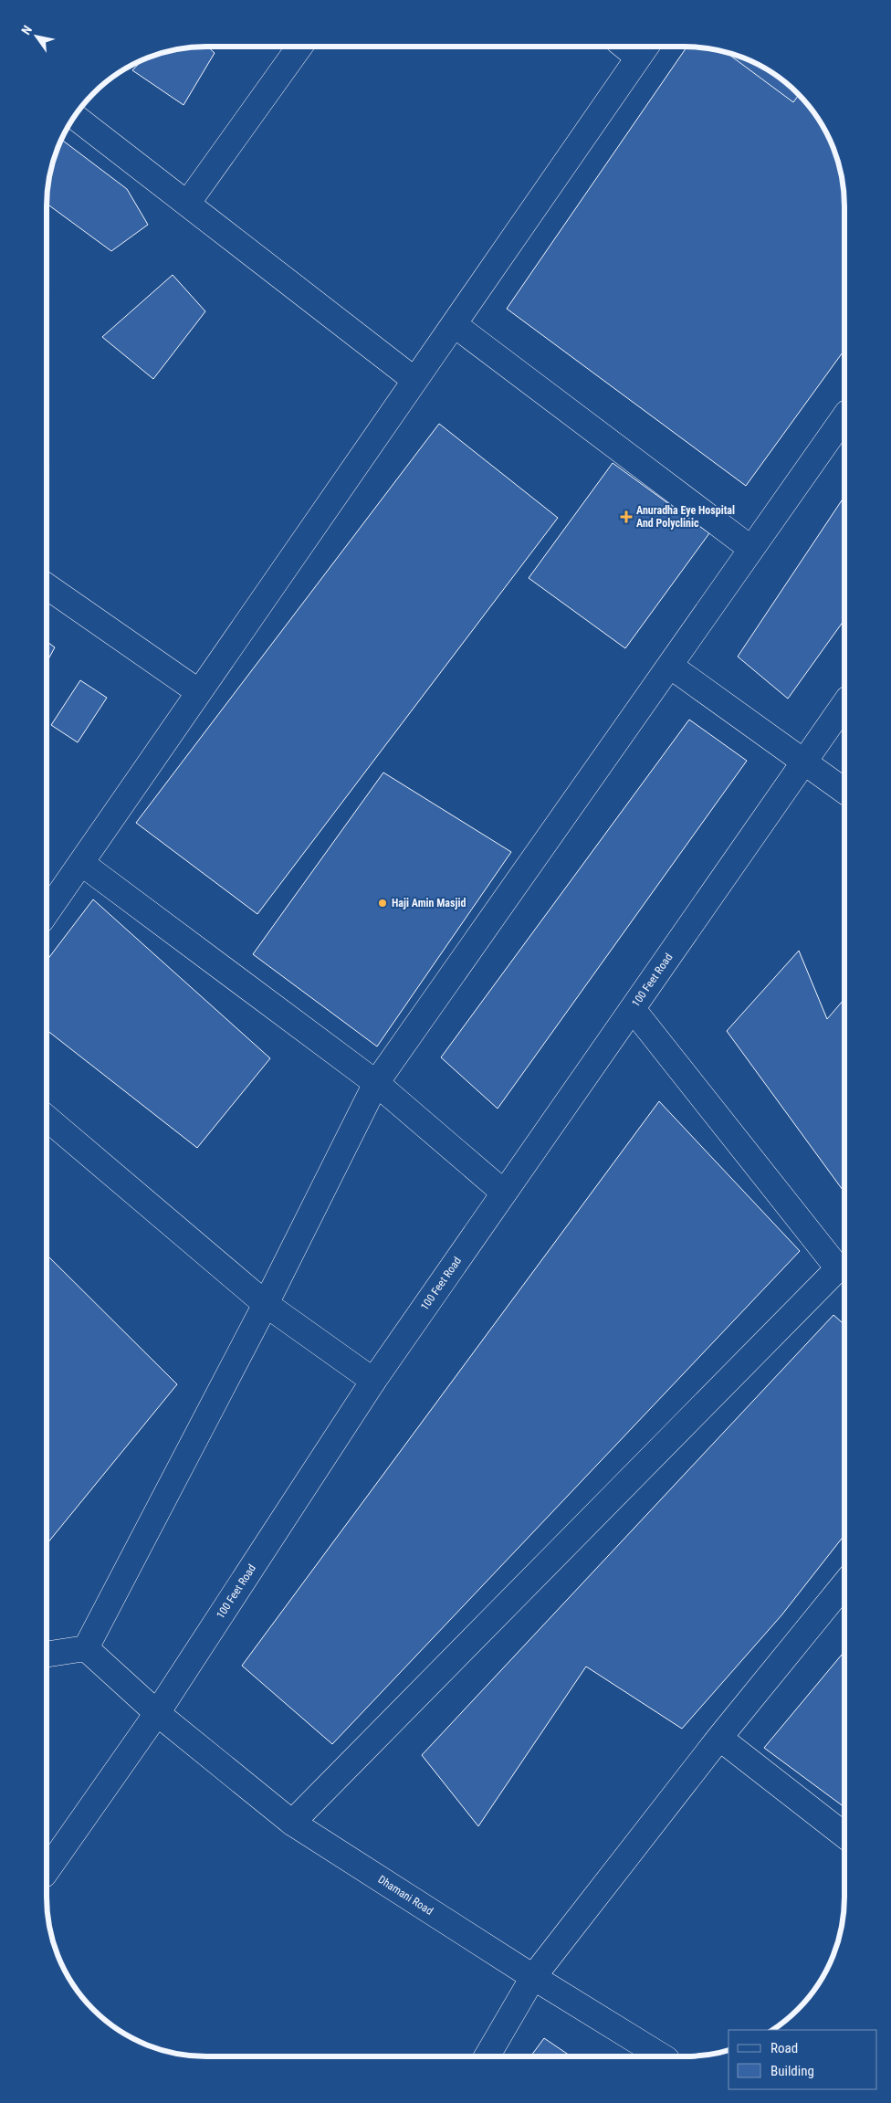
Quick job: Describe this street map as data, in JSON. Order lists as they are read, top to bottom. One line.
{"streets":{"street":["100 Feet Road","Dhamani Road"]},"crossings":[["100 Feet Road","Dhamani Road"]],"places":{"health":["Anuradha Eye Hospital And Polyclinic"],"other":["Haji Amin Masjid"]},"legend":["Road","Building"],"north":"top left"}
